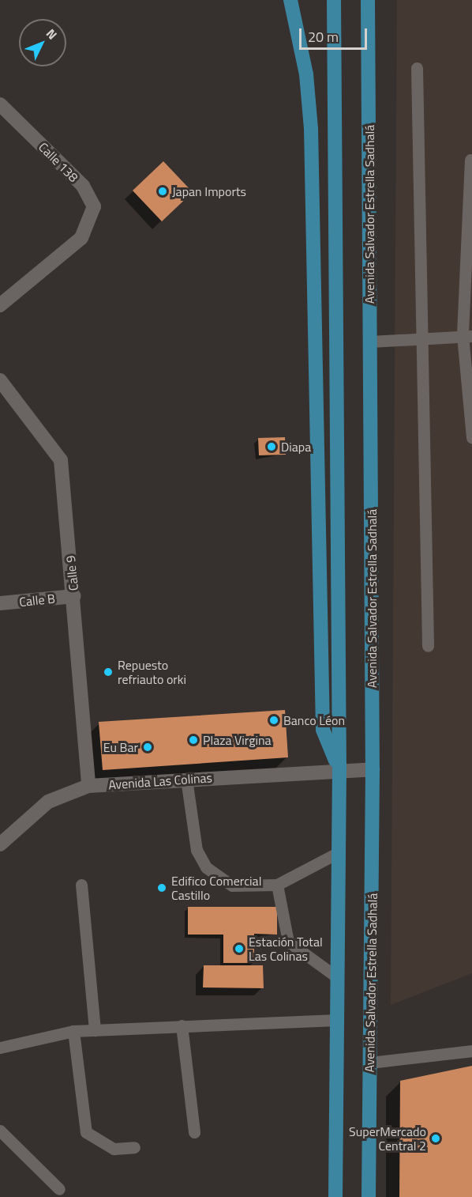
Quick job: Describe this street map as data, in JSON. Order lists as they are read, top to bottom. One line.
{"streets":{"highway":["Avenida Salvador Estrella Sadhalá"],"street":["Calle 138","Calle 9","Calle B","Avenida Las Colinas"]},"crossings":[["Avenida Salvador Estrella Sadhalá","Avenida Las Colinas"],["Calle 9","Calle B"],["Calle 9","Avenida Las Colinas"]],"places":["Japan Imports","Diapa","Repuesto refriauto orki","Banco Léon","Plaza Virgina","Eu Bar","Edifico Comercial Castillo","Estación Total Las Colinas","SuperMercado Central 2"],"scale_bar":"20 m","north":"top right"}
